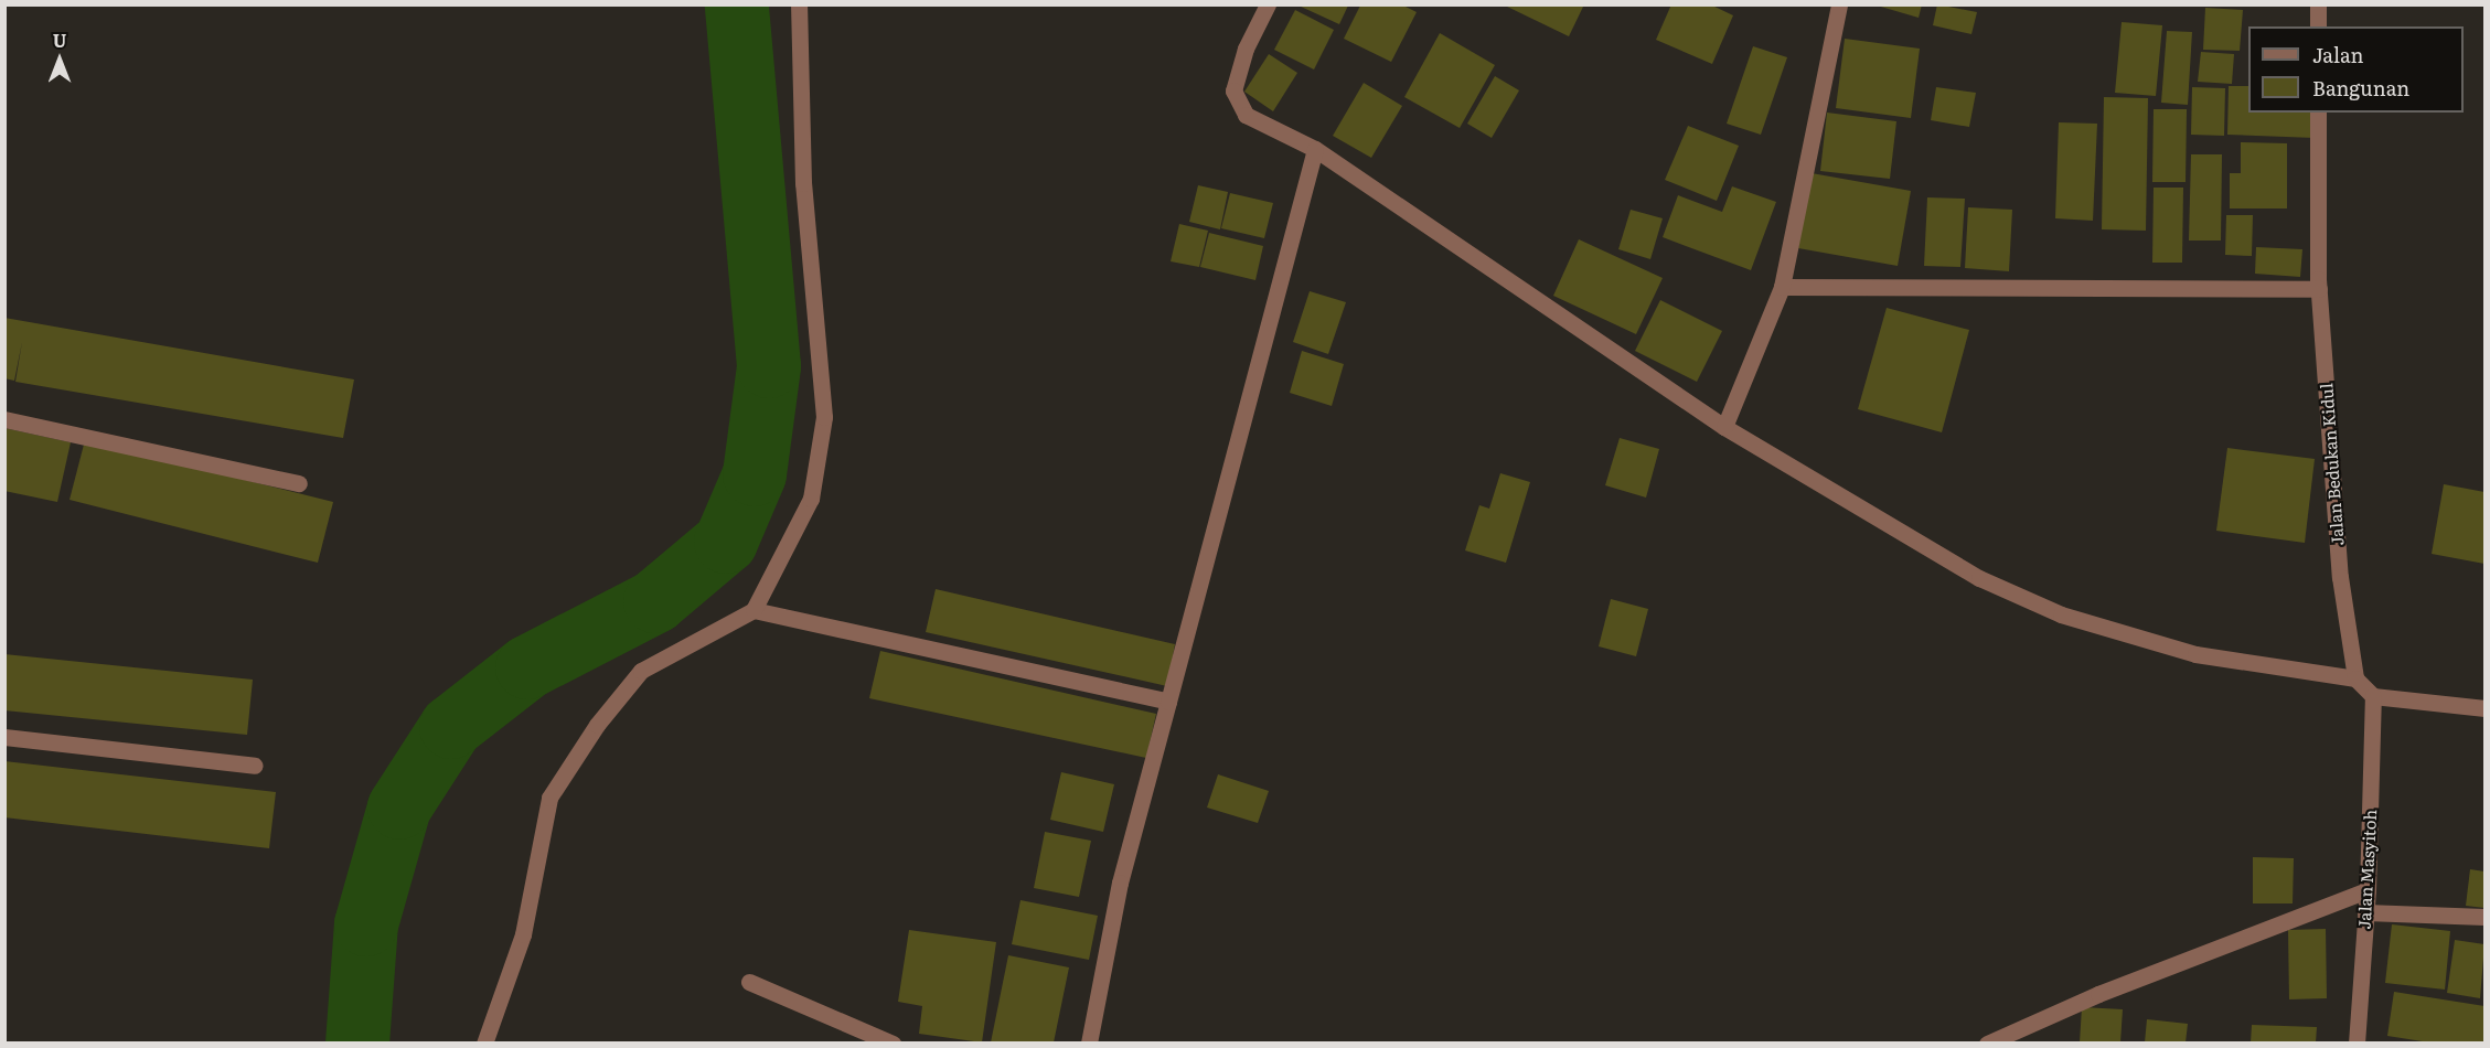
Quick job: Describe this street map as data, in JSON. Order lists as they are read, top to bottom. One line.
{"streets":{"street":["Jalan Bedukan Kidul","Jalan Masyitoh"]},"legend":["Jalan","Bangunan"],"north":"top"}
